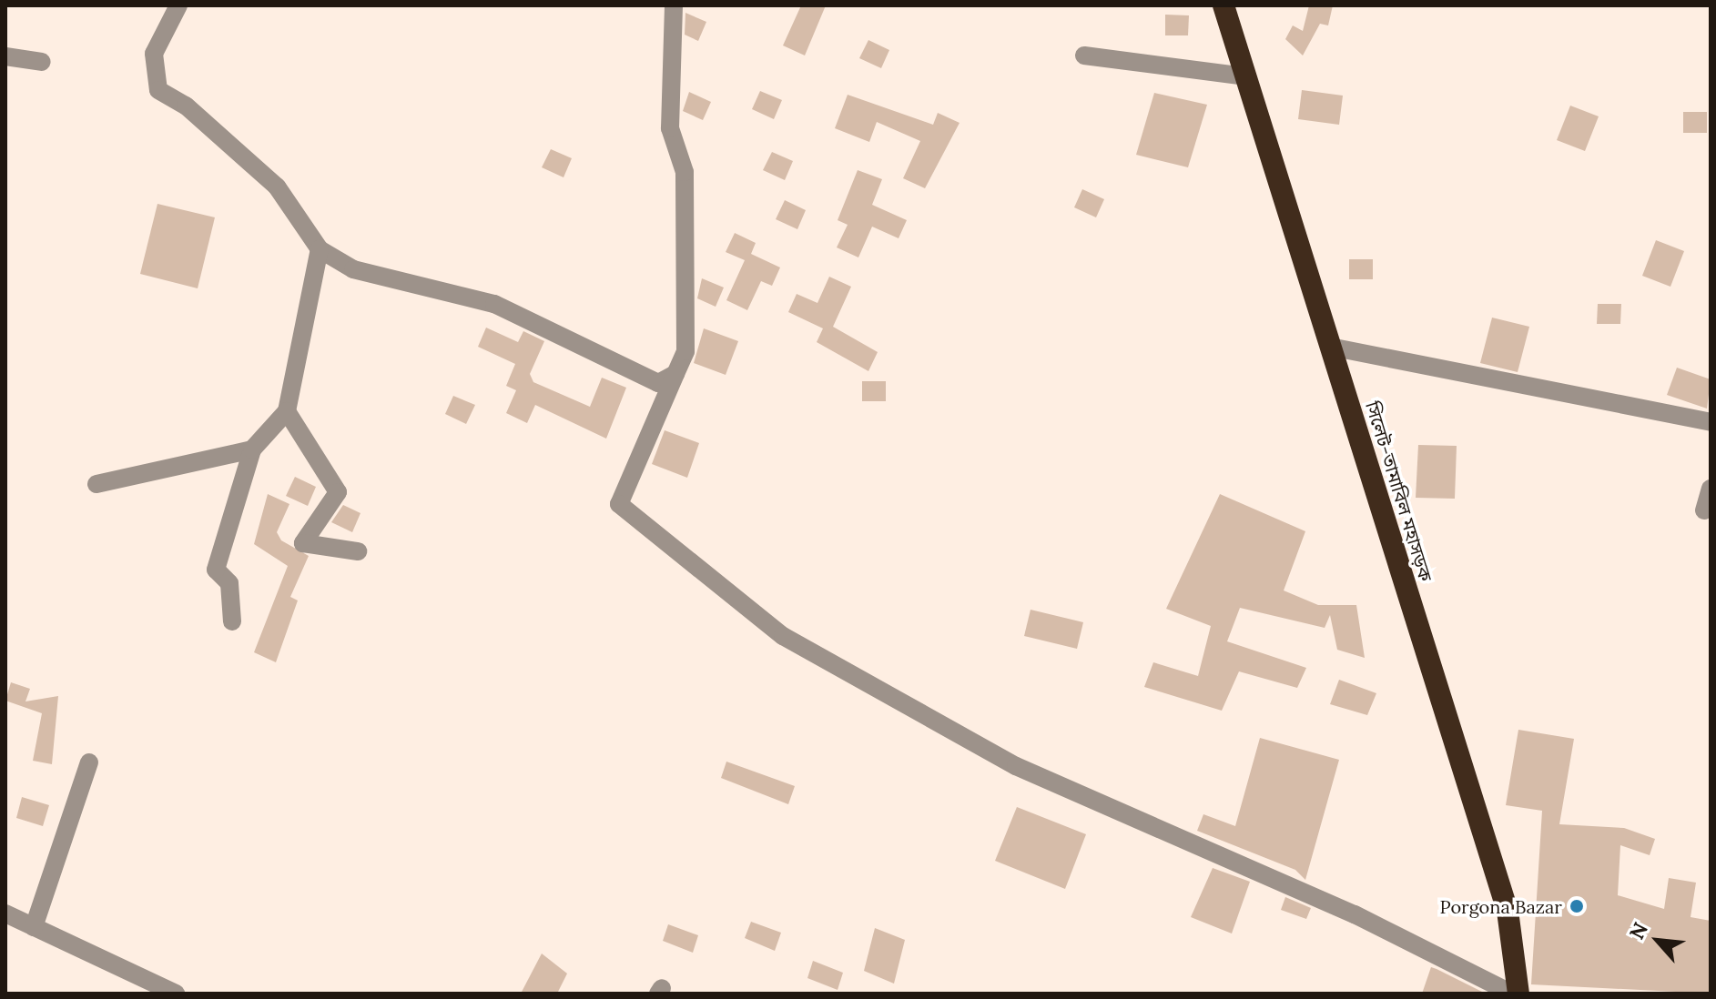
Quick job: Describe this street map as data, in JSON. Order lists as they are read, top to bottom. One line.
{"streets":{"highway":["সিলেট-তামাবিল মহাসড়ক"]},"places":["Porgona Bazar"],"north":"top left"}
